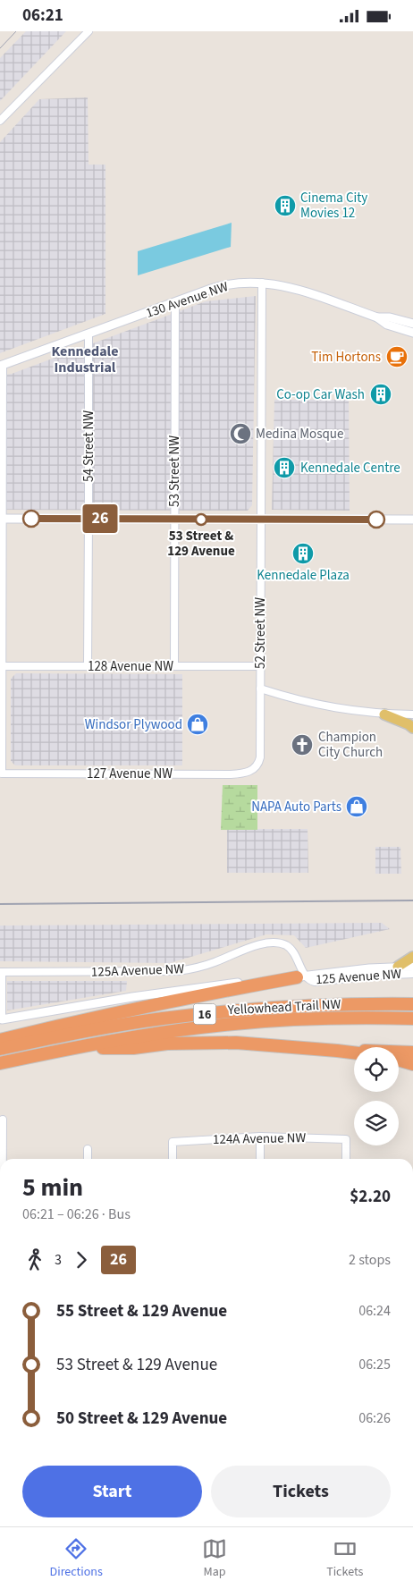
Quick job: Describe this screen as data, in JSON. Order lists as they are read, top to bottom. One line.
{"streets":{"highway":["Yellowhead Trail NW","16"],"street":["130 Avenue NW","54 Street NW","53 Street NW","52 Street NW","128 Avenue NW","127 Avenue NW","125A Avenue NW","125 Avenue NW","124A Avenue NW"]},"crossings":[["130 Avenue NW","54 Street NW"],["130 Avenue NW","53 Street NW"],["130 Avenue NW","52 Street NW"],["54 Street NW","128 Avenue NW"],["53 Street NW","128 Avenue NW"],["52 Street NW","128 Avenue NW"],["52 Street NW","127 Avenue NW"],["128 Avenue NW","127 Avenue NW"],["125A Avenue NW","125 Avenue NW"]],"districts":["Kennedale Industrial"],"places":{"building":["Cinema City Movies 12","Co-op Car Wash","Kennedale Centre","Kennedale Plaza"],"cafe":["Tim Hortons"],"mosque":["Medina Mosque"],"other":["53 Street & 129 Avenue"],"shop":["Windsor Plywood","NAPA Auto Parts"],"church":["Champion City Church"]},"lines":["bus line 26"],"page":{"status":"06:21","on_map":"26","heading":["5 min","06:21 – 06:26 · Bus","$2.20"],"legs":["3","26","2 stops"],"list":[{"name":"55 Street & 129 Avenue","value":"06:24"},{"name":"53 Street & 129 Avenue","value":"06:25"},{"name":"50 Street & 129 Avenue","value":"06:26"}],"buttons":["Start","Tickets"],"tabs":["Directions","Map","Tickets"]}}
